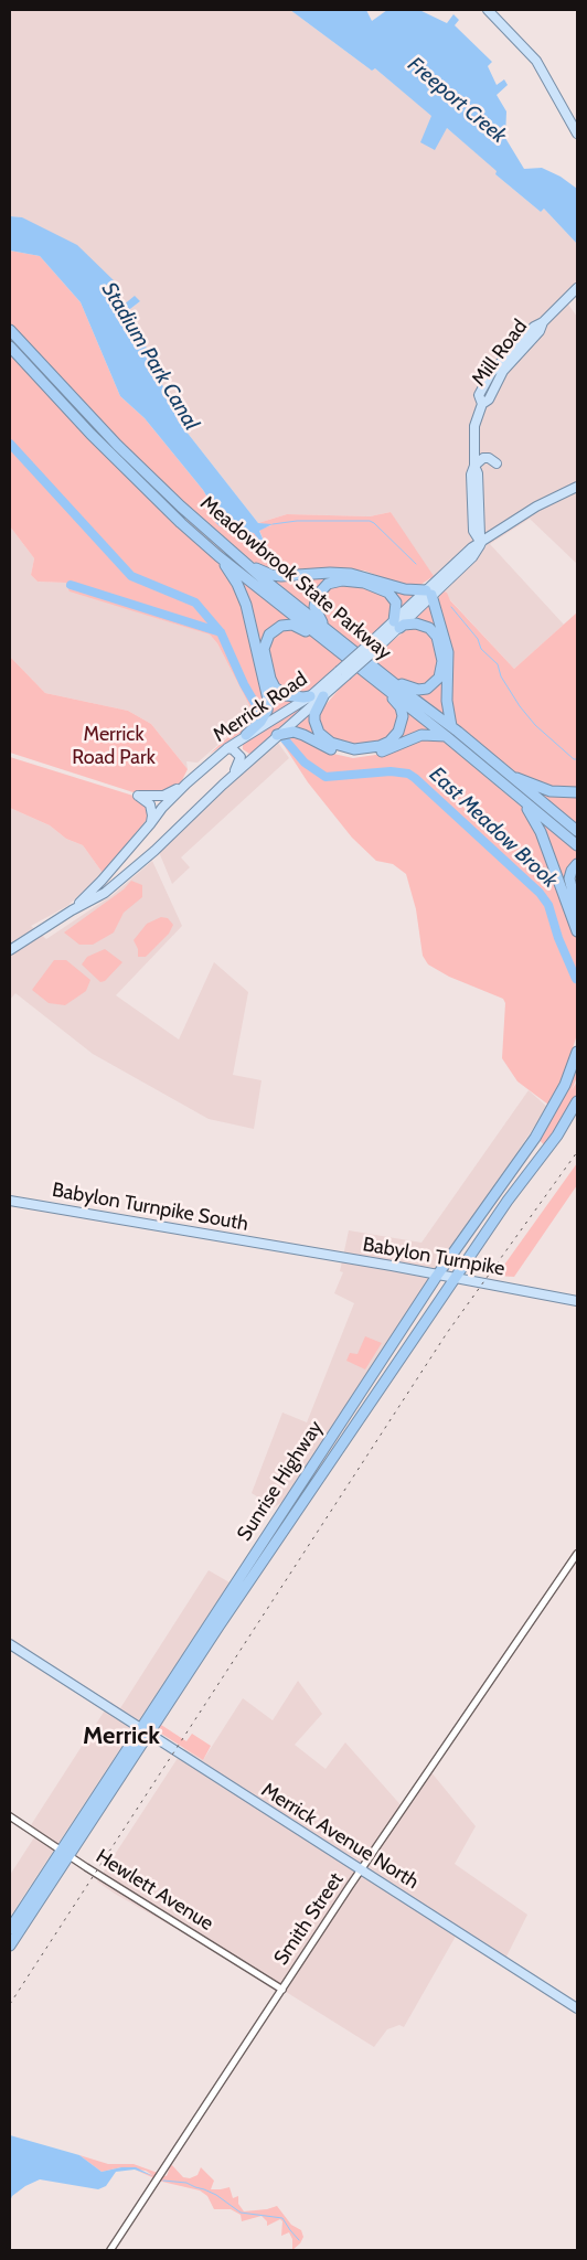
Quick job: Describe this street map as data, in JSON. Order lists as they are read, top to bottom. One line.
{"streets":{"highway":["Meadowbrook State Parkway","Sunrise Highway"],"main road":["Mill Road","Merrick Road","Babylon Turnpike South","Babylon Turnpike","Merrick Avenue North"],"street":["Hewlett Avenue","Smith Street"]},"crossings":[["Mill Road","Merrick Road"],["Babylon Turnpike South","Babylon Turnpike"],["Babylon Turnpike","Sunrise Highway"],["Sunrise Highway","Merrick Avenue North"],["Sunrise Highway","Hewlett Avenue"],["Merrick Avenue North","Smith Street"],["Hewlett Avenue","Smith Street"]],"districts":["Merrick"],"water":["Freeport Creek","Stadium Park Canal","East Meadow Brook"],"parks":["Merrick Road Park"]}
